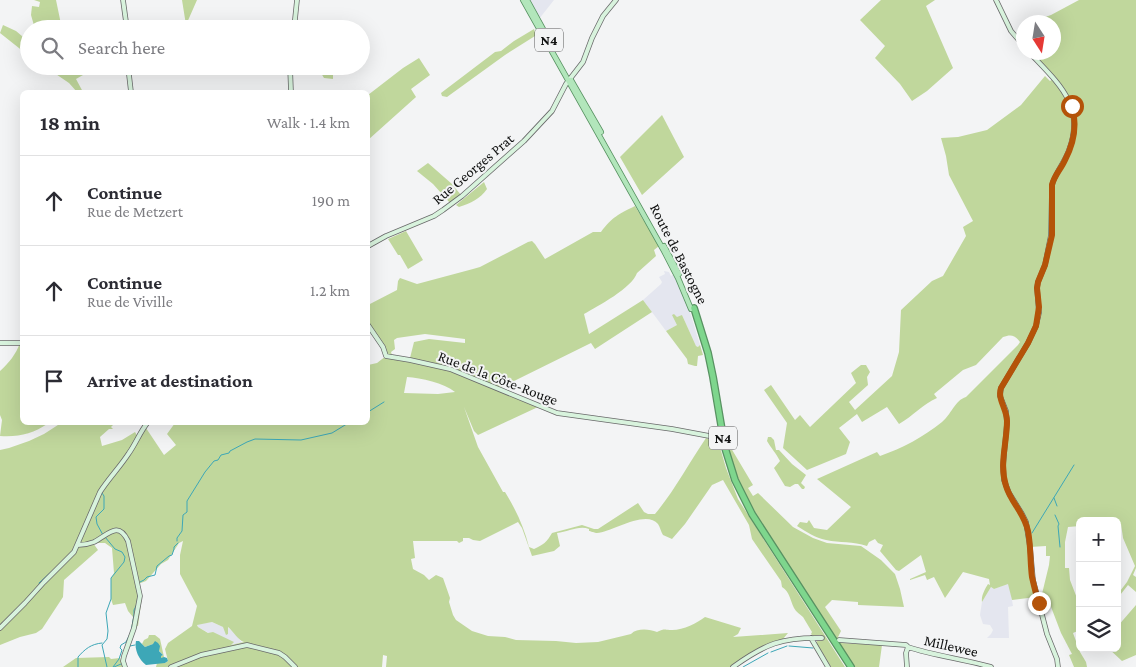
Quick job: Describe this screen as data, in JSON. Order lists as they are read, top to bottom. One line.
{"streets":{"highway":["N4","Route de Bastogne"],"street":["Rue Georges Prat","Rue de la Côte-Rouge","Millewee"]},"crossings":[["N4","Route de Bastogne"],["Rue Georges Prat","Route de Bastogne"],["Route de Bastogne","Rue de la Côte-Rouge"]],"north":"bottom","page":{"search":"Search here","heading":["18 min","Walk · 1.4 km"],"list":[["Continue","Rue de Metzert","190 m"],["Continue","Rue de Viville","1.2 km"],"Arrive at destination"],"map_buttons":["+","−"]}}
